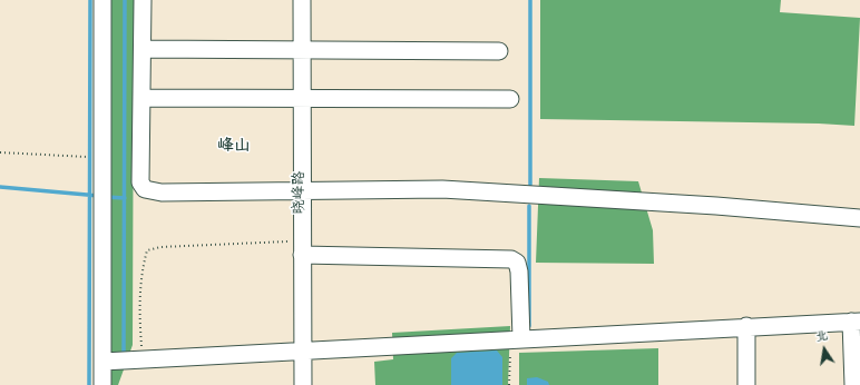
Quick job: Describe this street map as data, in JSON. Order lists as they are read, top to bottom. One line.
{"streets":{"street":["晓峰路"]},"districts":["峰山"],"north":"top"}
